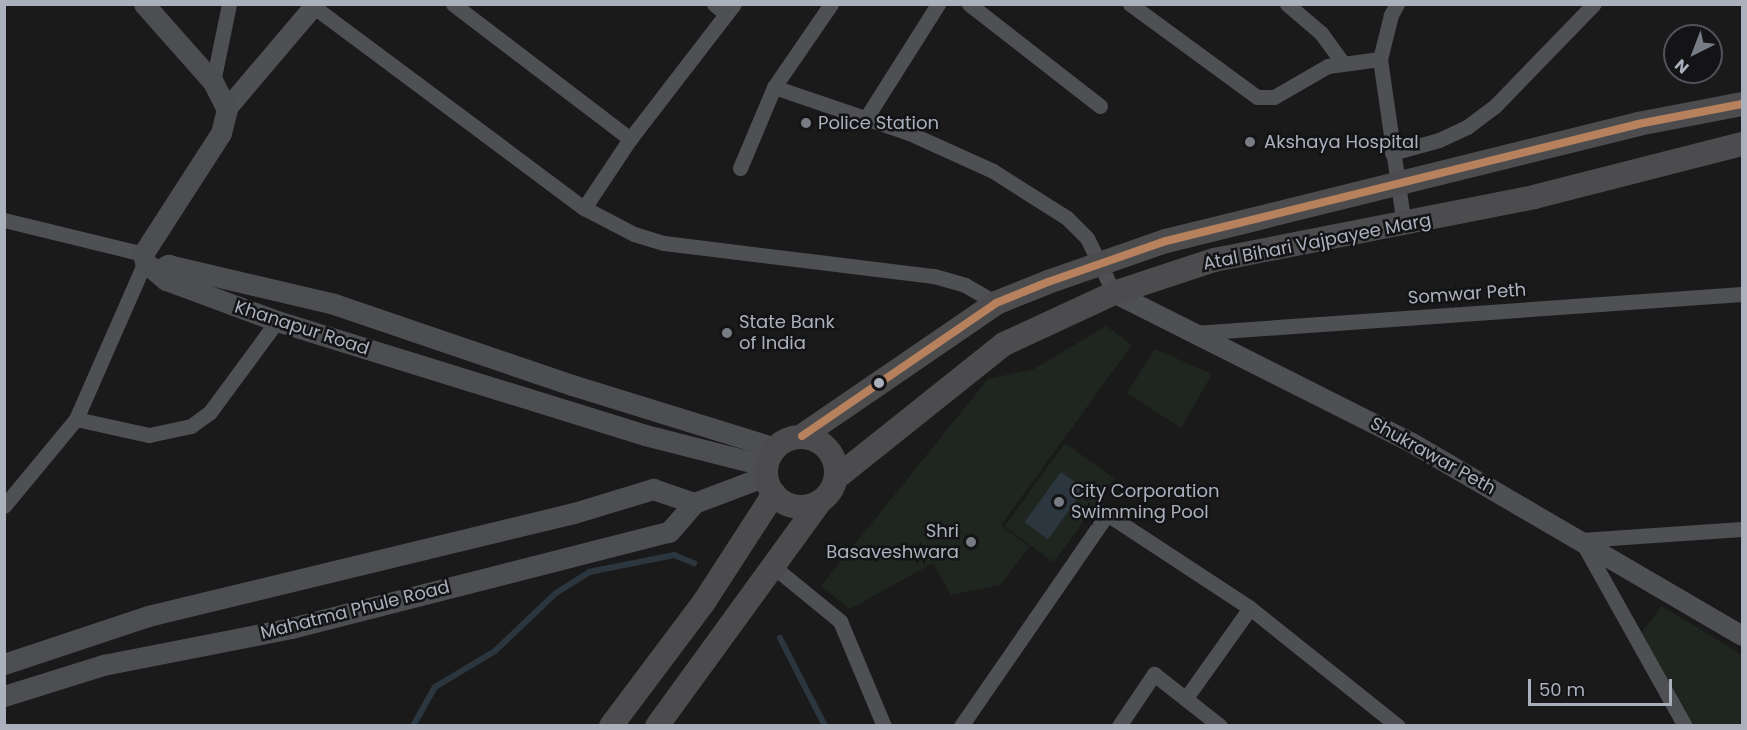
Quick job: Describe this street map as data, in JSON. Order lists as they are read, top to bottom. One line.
{"streets":{"main road":["Atal Bihari Vajpayee Marg","Khanapur Road","Mahatma Phule Road"],"street":["Somwar Peth","Shukrawar Peth"]},"crossings":[["Atal Bihari Vajpayee Marg","Khanapur Road"],["Atal Bihari Vajpayee Marg","Shukrawar Peth"],["Somwar Peth","Shukrawar Peth"]],"places":["Police Station","Akshaya Hospital","State Bank of India","City Corporation Swimming Pool","Shri Basaveshwara"],"scale_bar":"50 m","north":"bottom left"}
